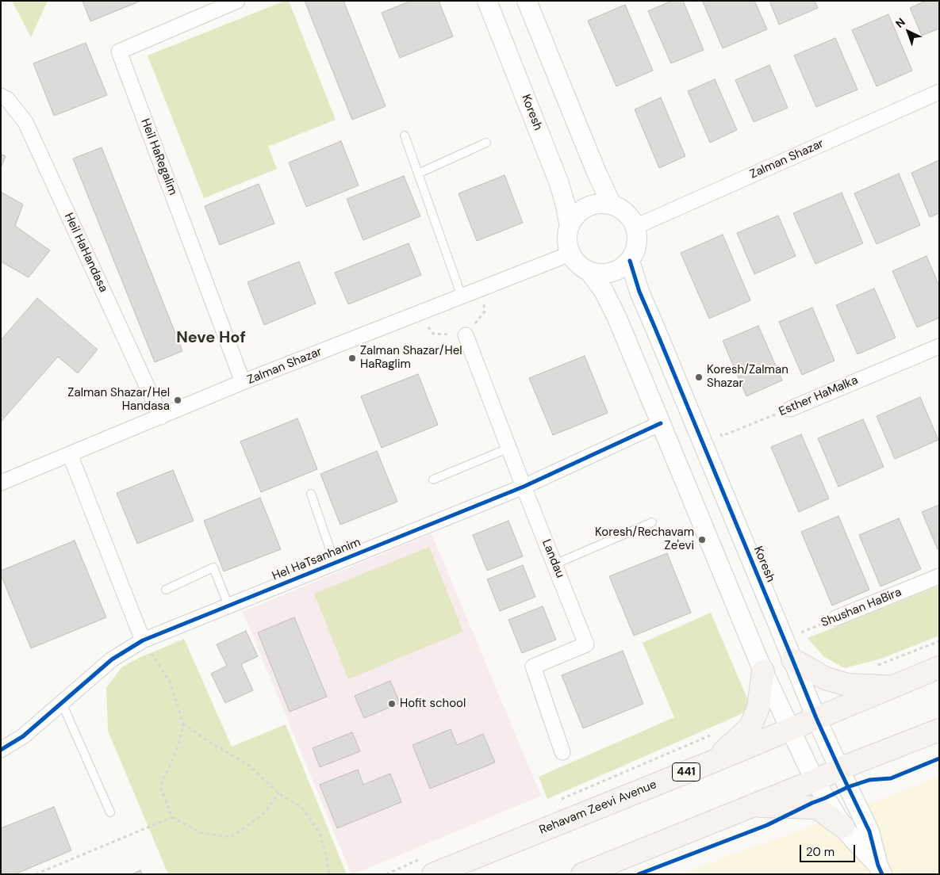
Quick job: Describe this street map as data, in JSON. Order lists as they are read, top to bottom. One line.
{"streets":{"main road":["441","Rehavam Zeevi Avenue"],"street":["Koresh","Heil HaRegalim","Zalman Shazar","Heil HaHandasa","Esther HaMalka","Landau","Hel HaTsanhanim","Shushan HaBira"]},"crossings":[["Koresh","Zalman Shazar"],["Koresh","Esther HaMalka"],["Koresh","Hel HaTsanhanim"],["Koresh","Shushan HaBira"],["Koresh","Rehavam Zeevi Avenue"],["Heil HaRegalim","Zalman Shazar"],["Zalman Shazar","Heil HaHandasa"],["Landau","Hel HaTsanhanim"]],"districts":["Neve Hof"],"places":["Zalman Shazar/Hel HaRaglim","Koresh/Zalman Shazar","Zalman Shazar/Hel Handasa","Koresh/Rechavam Ze'evi","Hofit school"],"scale_bar":"20 m","north":"top left"}
